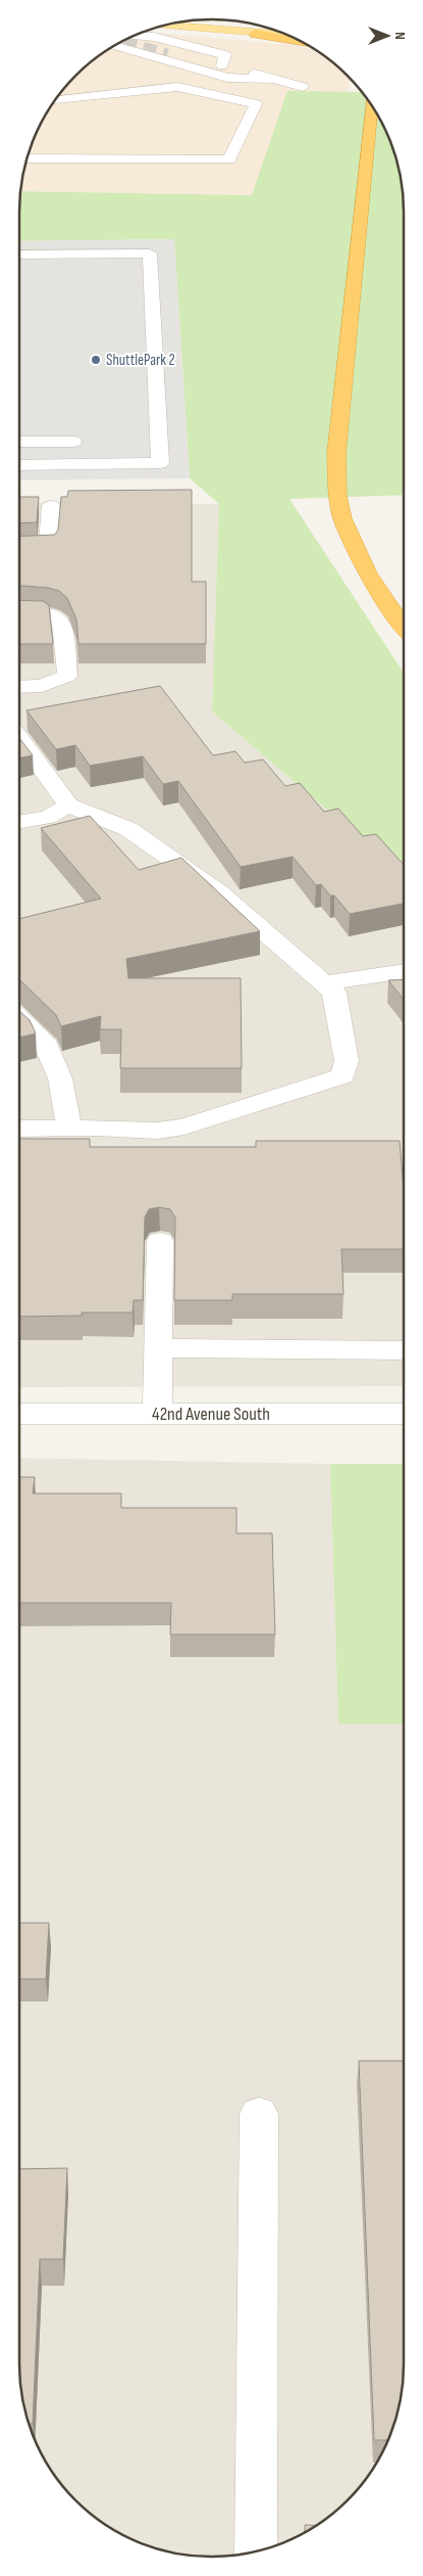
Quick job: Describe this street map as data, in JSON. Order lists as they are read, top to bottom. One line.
{"streets":{"street":["42nd Avenue South"]},"places":["ShuttlePark 2"],"north":"right"}
